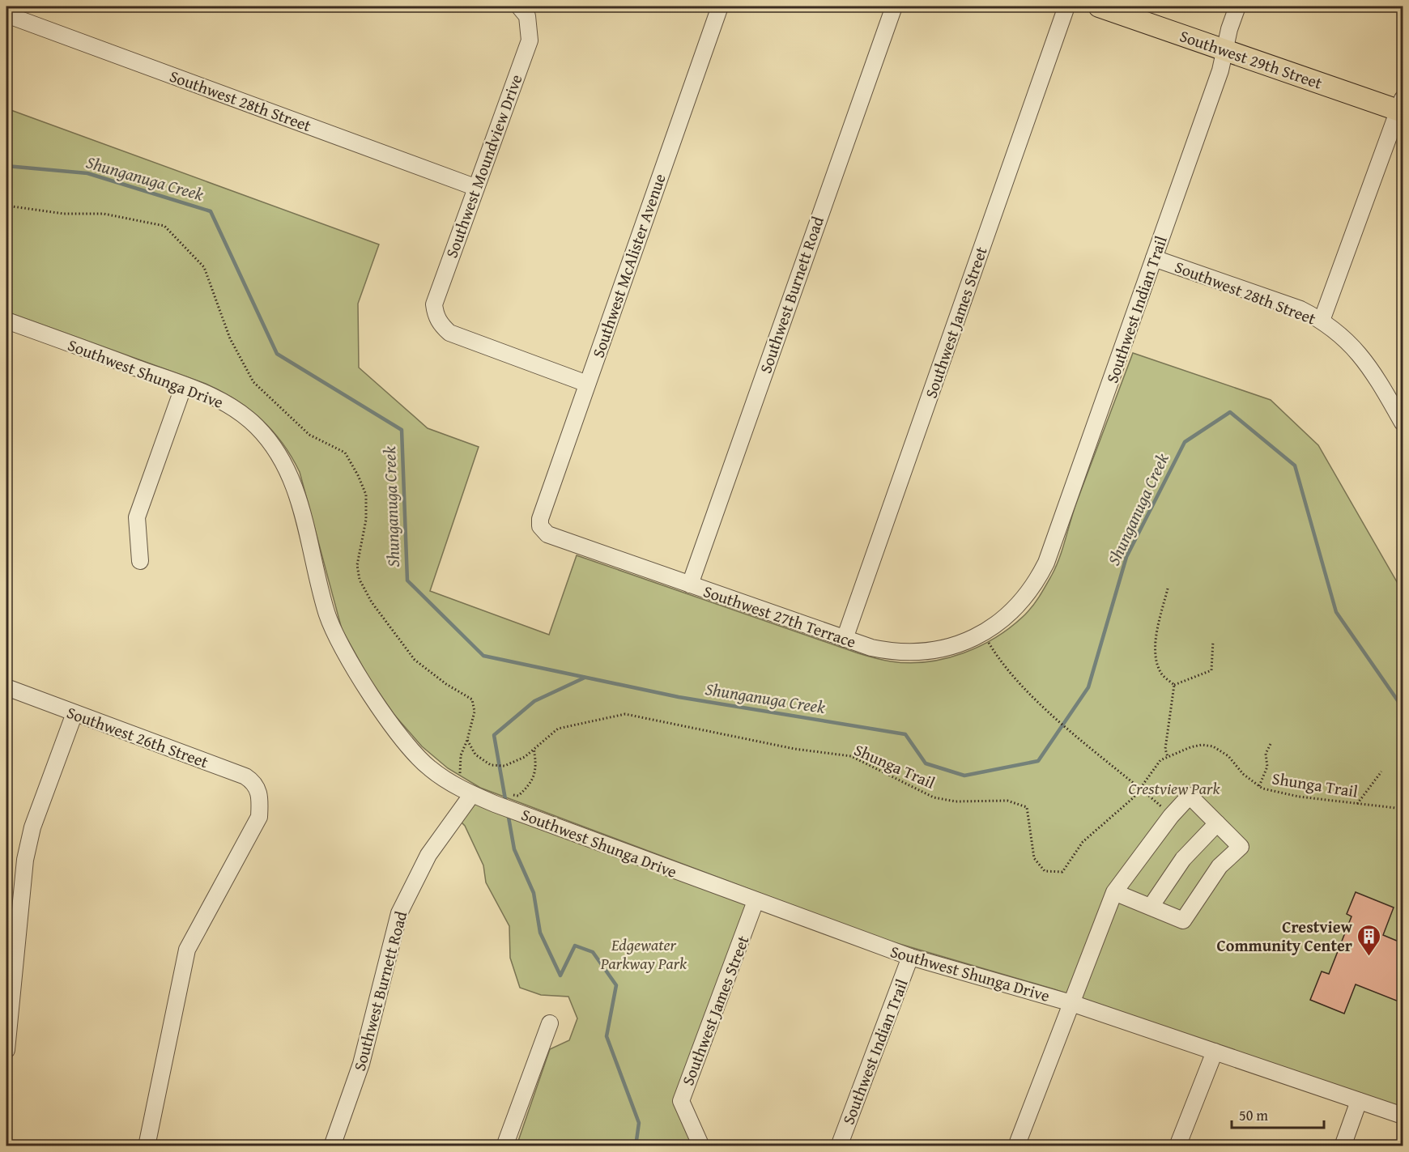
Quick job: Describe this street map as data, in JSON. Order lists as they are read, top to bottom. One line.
{"streets":{"main road":["Southwest 29th Street"],"street":["Southwest 28th Street","Southwest Moundview Drive","Southwest McAlister Avenue","Southwest Burnett Road","Southwest Indian Trail","Southwest James Street","Southwest Shunga Drive","Southwest 27th Terrace","Southwest 26th Street"],"path":["Shunga Trail"]},"crossings":[["Southwest 29th Street","Southwest Indian Trail"],["Southwest 28th Street","Southwest Moundview Drive"],["Southwest 28th Street","Southwest Indian Trail"],["Southwest Moundview Drive","Southwest McAlister Avenue"],["Southwest McAlister Avenue","Southwest 27th Terrace"],["Southwest Burnett Road","Southwest Shunga Drive"],["Southwest Burnett Road","Southwest 27th Terrace"],["Southwest Indian Trail","Southwest Shunga Drive"],["Southwest Indian Trail","Southwest 27th Terrace"],["Southwest James Street","Southwest Shunga Drive"],["Southwest James Street","Southwest 27th Terrace"]],"water":["Shunganuga Creek"],"parks":["Crestview Park","Edgewater Parkway Park"],"places":{"building":["Crestview Community Center"]},"scale_bar":"50 m"}
